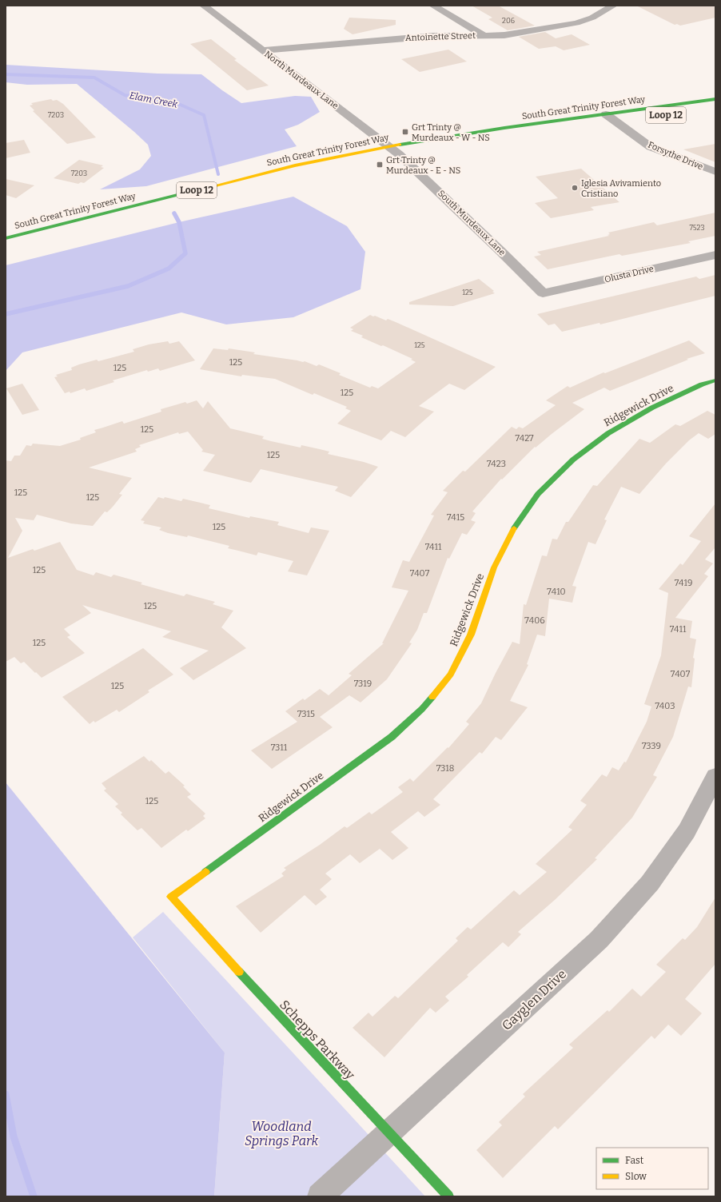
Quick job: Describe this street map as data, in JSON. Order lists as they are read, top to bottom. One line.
{"streets":{"street":["Antoinette Street","North Murdeaux Lane","South Great Trinity Forest Way","Loop 12","Forsythe Drive","South Murdeaux Lane","Olusta Drive","Ridgewick Drive","Gayglen Drive","Schepps Parkway"]},"crossings":[["Antoinette Street","North Murdeaux Lane"],["North Murdeaux Lane","South Great Trinity Forest Way"],["North Murdeaux Lane","South Murdeaux Lane"],["South Great Trinity Forest Way","Forsythe Drive"],["South Great Trinity Forest Way","South Murdeaux Lane"],["South Murdeaux Lane","Olusta Drive"],["Ridgewick Drive","Schepps Parkway"],["Gayglen Drive","Schepps Parkway"]],"water":["Elam Creek"],"parks":["Woodland Springs Park"],"places":{"transit":["Grt Trinty @ Murdeaux - W - NS","Grt Trinty @ Murdeaux - E - NS"],"other":["Iglesia Avivamiento Cristiano"]},"house_numbers":["206","7203","7203","7523","125","125","125","125","125","125","7427","125","7423","125","125","7415","125","7411","125","7407","7419","7410","125","7406","7411","125","7407","7319","125","7403","7315","7339","7311","7318","125"],"legend":["Fast","Slow"]}
